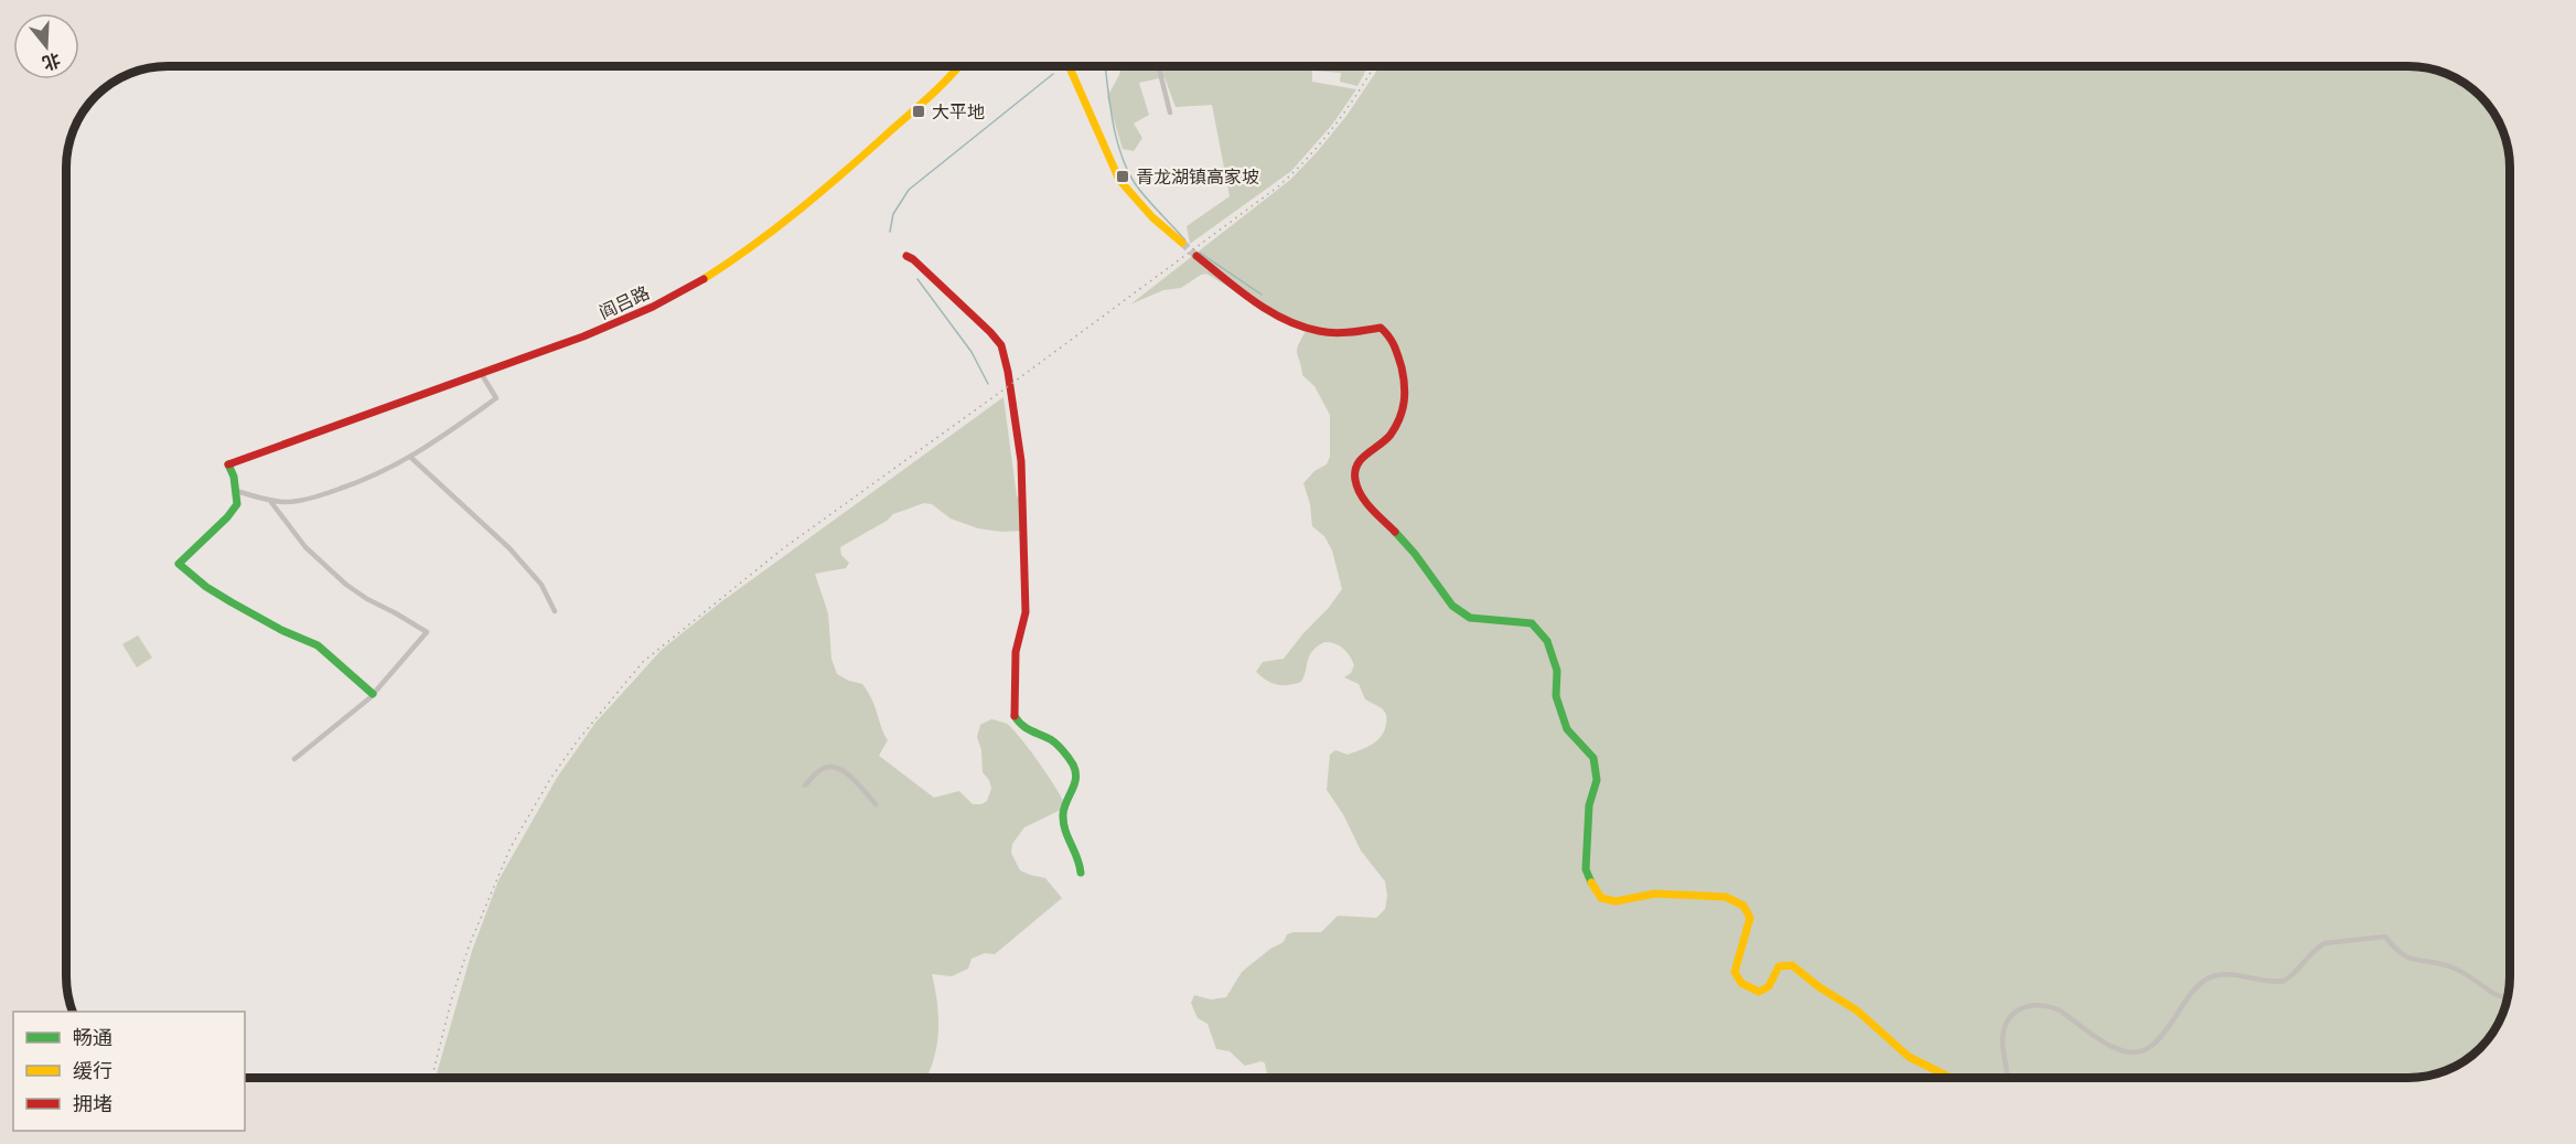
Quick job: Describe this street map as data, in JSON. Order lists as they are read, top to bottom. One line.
{"streets":{"street":["阎吕路"]},"places":{"transit":["大平地","青龙湖镇高家坡"]},"legend":["畅通","缓行","拥堵"],"north":"bottom"}
